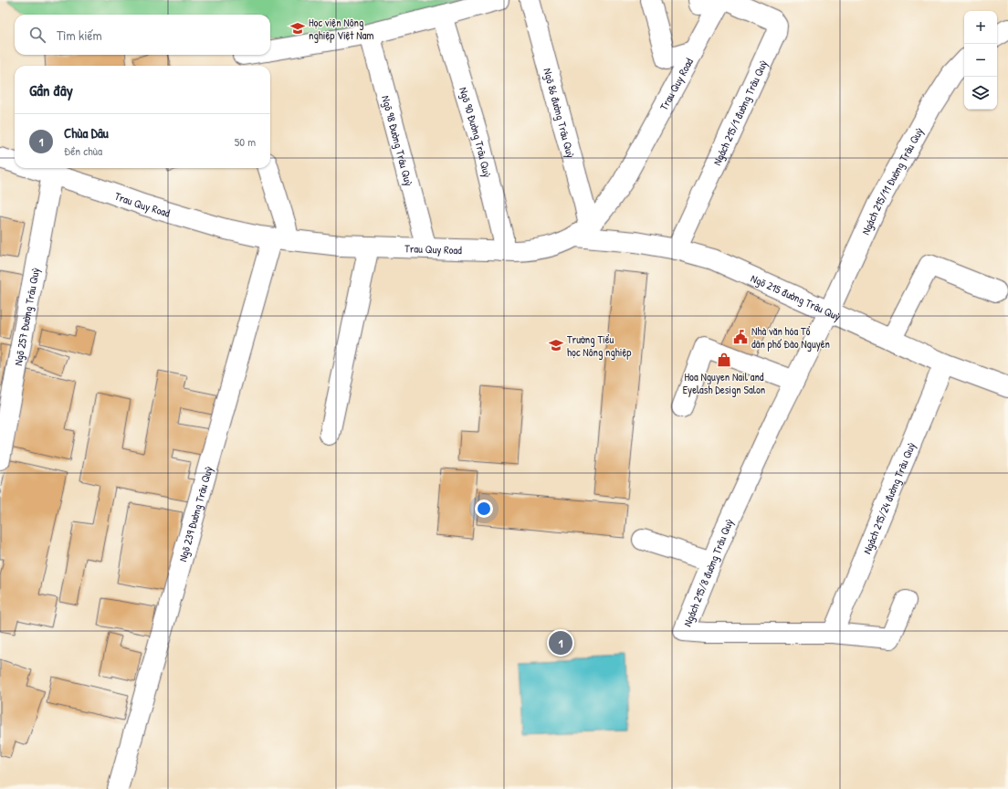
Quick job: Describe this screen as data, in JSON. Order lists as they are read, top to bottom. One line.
{"streets":{"street":["Trau Quy Road","Ngách 215/1 đường Trâu Quỳ","Ngõ 86 đường Trâu Quỳ","Ngõ 90 Đường Trâu Quỳ","Ngõ 98 Đường Trâu Quỳ","Ngách 215/11 Đường Trâu Quỳ","Ngõ 215 đường Trâu Quỳ","Ngõ 257 Đường Trâu Quỳ","Ngách 215/24 đường Trâu Quỳ","Ngõ 239 Đường Trâu Quỳ","Ngách 215/8 đường Trâu Quỳ"]},"crossings":[["Trau Quy Road","Ngõ 86 đường Trâu Quỳ"],["Trau Quy Road","Ngõ 90 Đường Trâu Quỳ"],["Trau Quy Road","Ngõ 98 Đường Trâu Quỳ"],["Trau Quy Road","Ngõ 215 đường Trâu Quỳ"],["Trau Quy Road","Ngõ 257 Đường Trâu Quỳ"],["Trau Quy Road","Ngõ 239 Đường Trâu Quỳ"],["Ngách 215/1 đường Trâu Quỳ","Ngõ 215 đường Trâu Quỳ"],["Ngõ 86 đường Trâu Quỳ","Ngõ 215 đường Trâu Quỳ"],["Ngách 215/11 Đường Trâu Quỳ","Ngõ 215 đường Trâu Quỳ"],["Ngách 215/11 Đường Trâu Quỳ","Ngách 215/8 đường Trâu Quỳ"],["Ngõ 215 đường Trâu Quỳ","Ngách 215/24 đường Trâu Quỳ"],["Ngõ 215 đường Trâu Quỳ","Ngách 215/8 đường Trâu Quỳ"],["Ngách 215/24 đường Trâu Quỳ","Ngách 215/8 đường Trâu Quỳ"]],"places":{"school or university":["Học viện Nông nghiệp Việt Nam","Trường Tiểu học Nông nghiệp"],"public building":["Nhà văn hóa Tổ dân phố Đào Nguyên"],"shop":["Hoa Nguyen Nail and Eyelash Design Salon"]},"page":{"map_buttons":["+","−"],"search":"Tìm kiếm","heading":"Gần đây","list":[{"mark":"1","name":"Chùa Dâu","note":"Đền chùa","value":"50 m"}],"pins":"1"}}
